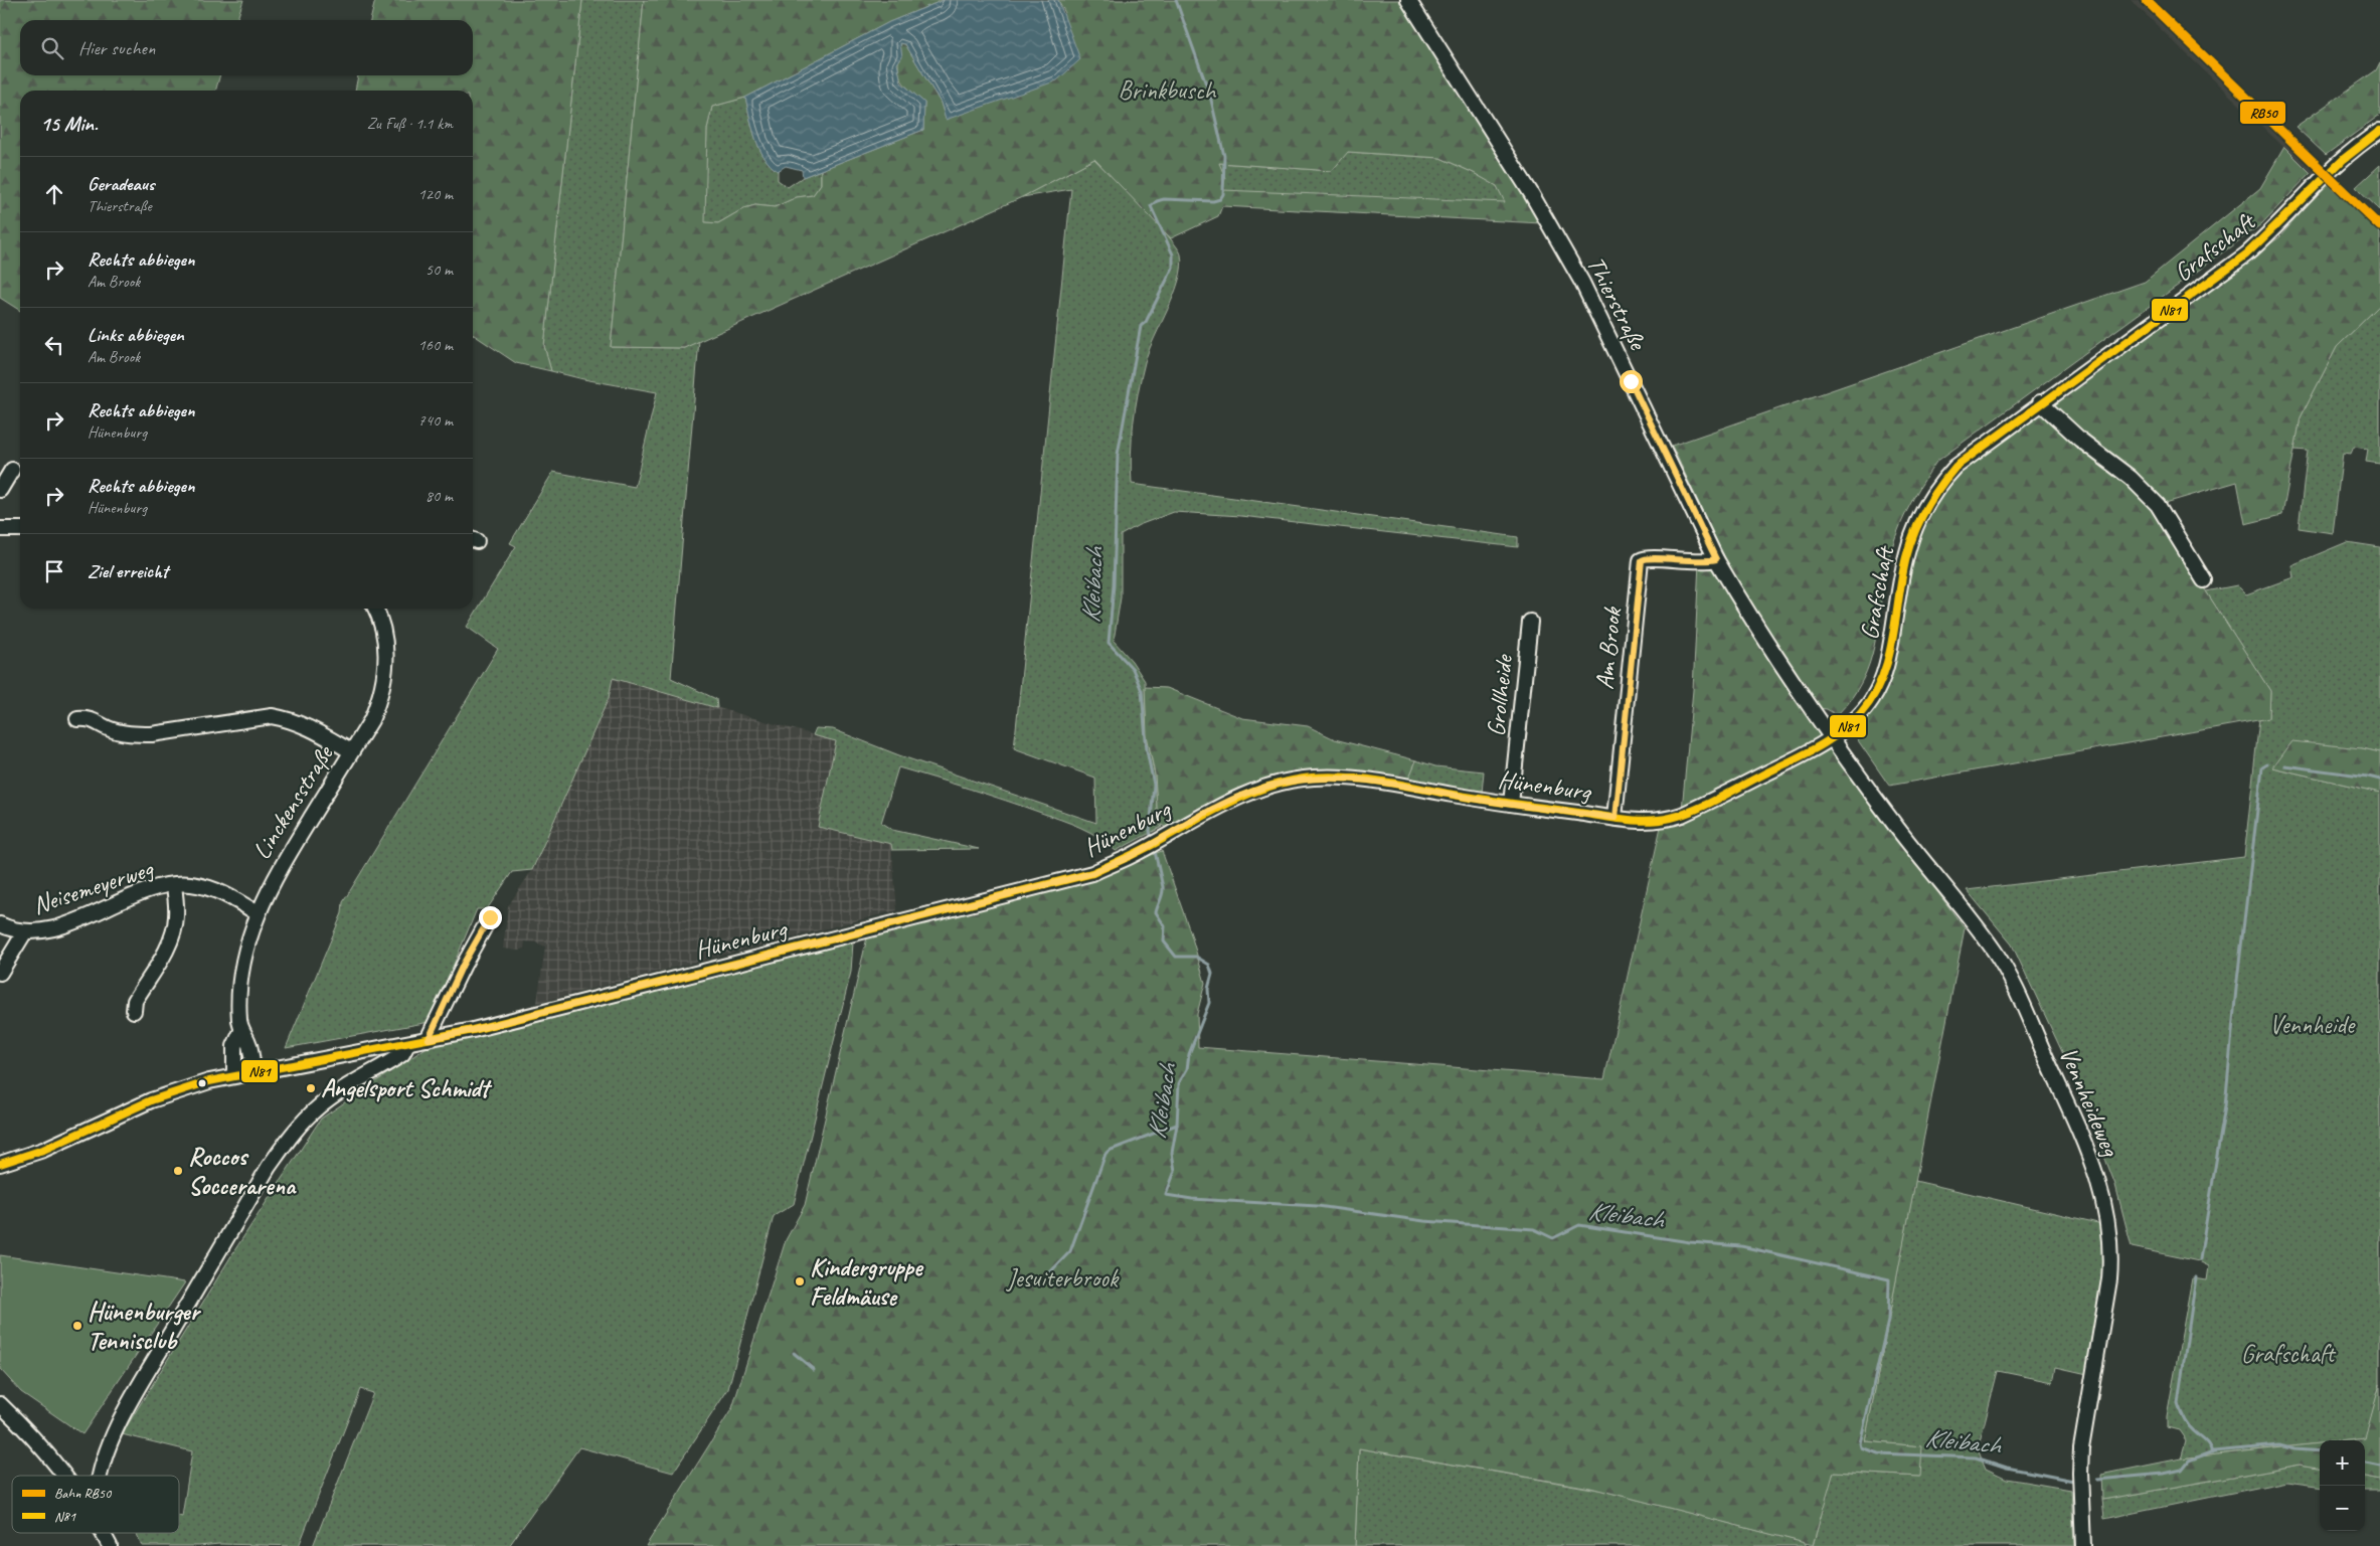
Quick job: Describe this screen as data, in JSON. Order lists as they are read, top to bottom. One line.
{"streets":{"street":["Grafschaft","Thierstraße","Am Brook","Grollheide","Hünenburg","Linckensstraße","Neisemeyerweg","Vennheideweg"]},"crossings":[["Grafschaft","Thierstraße"],["Grafschaft","Hünenburg"],["Grafschaft","Vennheideweg"],["Thierstraße","Am Brook"],["Thierstraße","Hünenburg"],["Thierstraße","Vennheideweg"],["Am Brook","Hünenburg"],["Grollheide","Hünenburg"],["Hünenburg","Linckensstraße"],["Hünenburg","Vennheideweg"],["Linckensstraße","Neisemeyerweg"]],"water":["Kleibach"],"parks":["Brinkbusch","Vennheide","Jesuiterbrook","Grafschaft"],"places":["Angelsport Schmidt","Roccos Soccerarena","Kindergruppe Feldmäuse","Hünenburger Tennisclub"],"lines":["rail line RB50","transit line N81"],"legend":["Bahn RB50","N81"],"page":{"search":"Hier suchen","heading":["15 Min.","Zu Fuß · 1.1 km"],"list":[["Geradeaus","Thierstraße","120 m"],["Rechts abbiegen","Am Brook","50 m"],["Links abbiegen","Am Brook","160 m"],["Rechts abbiegen","Hünenburg","740 m"],["Rechts abbiegen","Hünenburg","80 m"],"Ziel erreicht"],"map_buttons":["+","−"]}}
